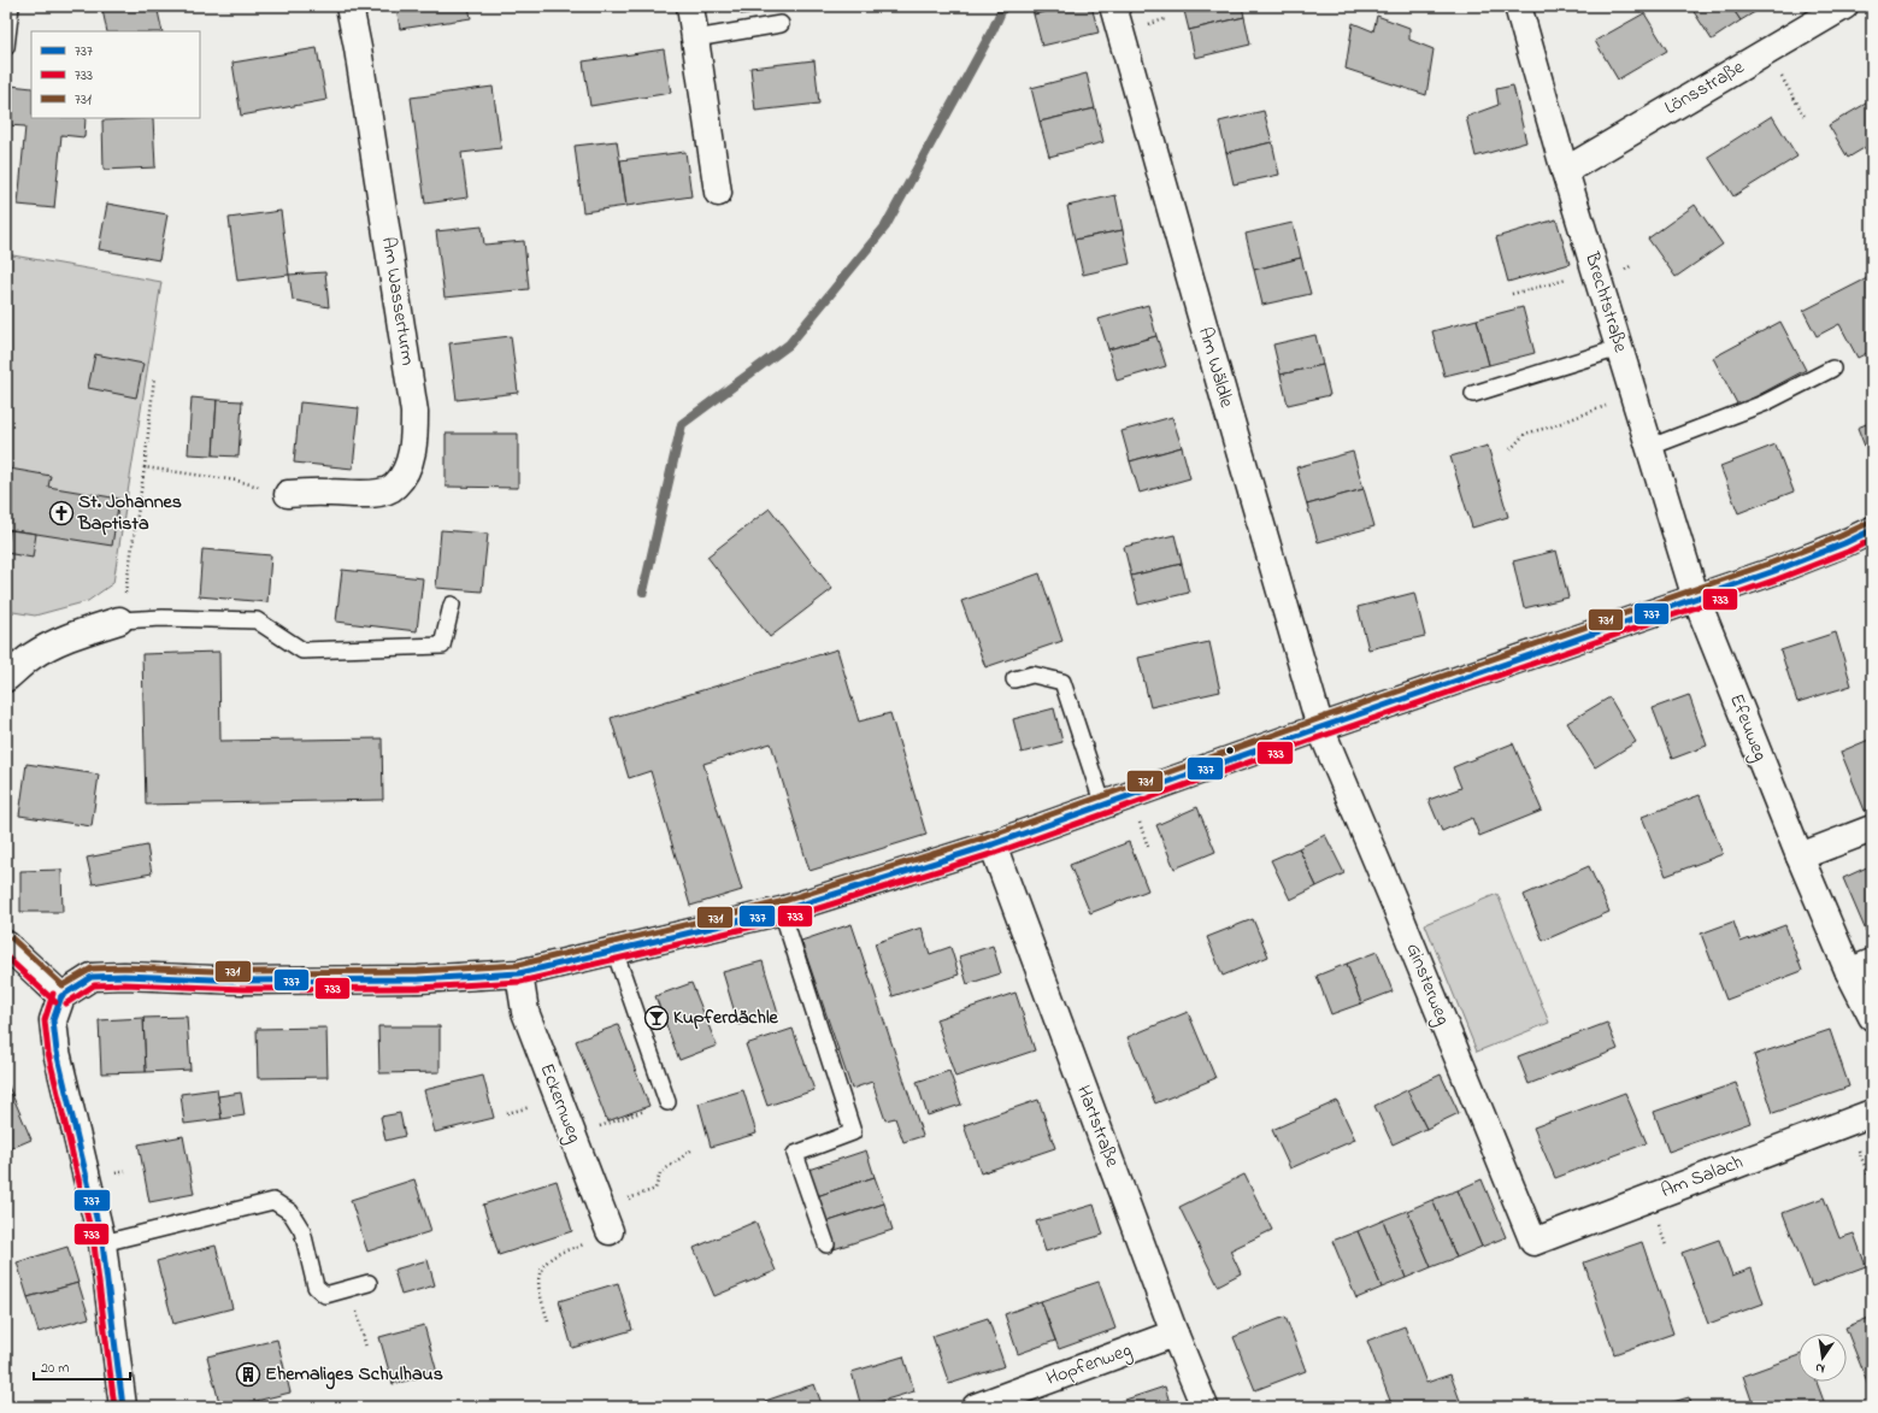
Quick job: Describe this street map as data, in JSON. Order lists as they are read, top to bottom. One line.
{"streets":{"street":["Lönsstraße","Am Wasserturm","Brechtstraße","Am Wäldle","Efeuweg","Ginsterweg","Eckernweg","Hartstraße","Am Salach","Hopfenweg"]},"crossings":[["Lönsstraße","Brechtstraße"],["Brechtstraße","Efeuweg"],["Am Wäldle","Ginsterweg"],["Ginsterweg","Am Salach"],["Hartstraße","Hopfenweg"]],"places":{"church":["St. Johannes Baptista"],"bar":["Kupferdächle"],"building":["Ehemaliges Schulhaus"]},"lines":["transit line 731","transit line 737","transit line 733"],"legend":["737","733","731"],"scale_bar":"20 m","north":"bottom"}
